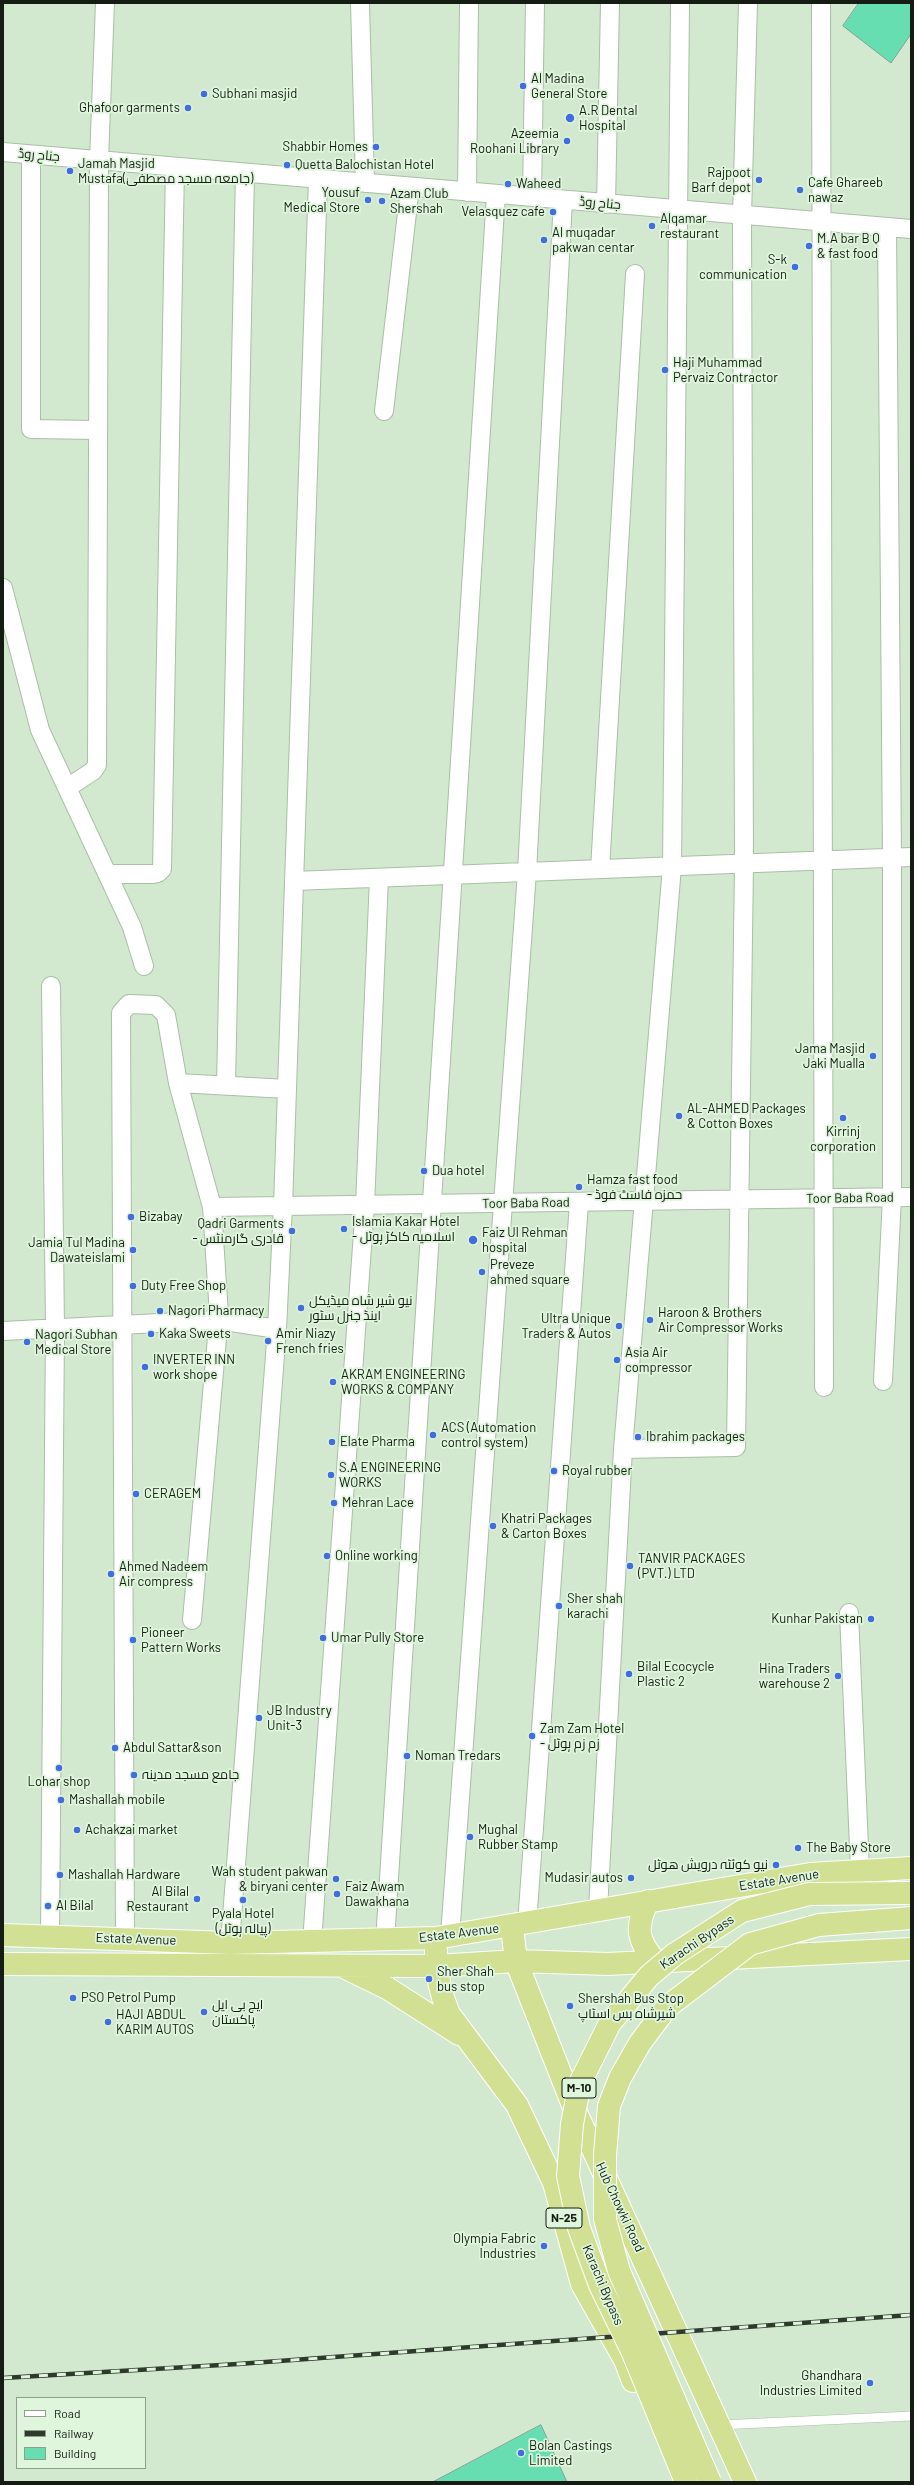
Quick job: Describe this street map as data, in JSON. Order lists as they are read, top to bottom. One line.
{"streets":{"highway":["Estate Avenue","Karachi Bypass","M-10","Hub Chowki Road","N-25"],"street":["جناح روڈ","Toor Baba Road"]},"crossings":[["Estate Avenue","Hub Chowki Road"],["Estate Avenue","N-25"]],"places":["Al Madina General Store","Subhani masjid","Ghafoor garments","A.R Dental Hospital","Azeemia Roohani Library","Shabbir Homes","Quetta Balochistan Hotel","Jamah Masjid Mustafa(جامعہ مسجد مصطفیٰ)","Rajpoot Barf depot","Waheed","Cafe Ghareeb nawaz","Yousuf Medical Store","Azam Club Shershah","Velasquez cafe","Alqamar restaurant","Al muqadar pakwan centar","M.A bar B Q & fast food","S-k communication","Haji Muhammad Pervaiz Contractor","Jama Masjid Jaki Mualla","AL-AHMED Packages & Cotton Boxes","Kirrinj corporation","Dua hotel","Hamza fast food - حمزہ فاسٹ فوڈ","Bizabay","Islamia Kakar Hotel - اسلامیہ کاکڑ ہوٹل","Qadri Garments - قادری گارمنٹس","Faiz Ul Rehman hospital","Jamia Tul Madina Dawateislami","Preveze ahmed square","Duty Free Shop","نیو شیر شاہ میڈیکل اینڈ جنرل سٹور","Nagori Pharmacy","Haroon & Brothers Air Compressor Works","Ultra Unique Traders & Autos","Kaka Sweets","Amir Niazy French fries","Nagori Subhan Medical Store","Asia Air compressor","INVERTER INN work shope","AKRAM ENGINEERING WORKS & COMPANY","ACS (Automation control system)","Ibrahim packages","Elate Pharma","Royal rubber","S.A ENGINEERING WORKS","CERAGEM","Mehran Lace","Khatri Packages & Carton Boxes","Online working","TANVIR PACKAGES (PVT.) LTD","Ahmed Nadeem Air compress","Sher shah karachi","Kunhar Pakistan","Umar Pully Store","Pioneer Pattern Works","Bilal Ecocycle Plastic 2","Hina Traders warehouse 2","JB Industry Unit-3","Zam Zam Hotel - زم زم ہوٹل","Abdul Sattar&son","Noman Tredars","Lohar shop","جامع مسجد مدینہ","Mashallah mobile","Achakzai market","Mughal Rubber Stamp","The Baby Store","نیو کوئٹہ درویش ھوٹل","Mashallah Hardware","Mudasir autos","Wah student pakwan & biryani center","Faiz Awam Dawakhana","Al Bilal Restaurant","Pyala Hotel (پیالہ ہوٹل)","Al Bilal","Sher Shah bus stop","PSO Petrol Pump","Shershah Bus Stop شیرشاہ بس اسٹاپ","ایچ بی ایل پاکستان","HAJI ABDUL KARIM AUTOS","Olympia Fabric Industries","Ghandhara Industries Limited","Bolan Castings Limited"],"legend":["Road","Railway","Building"]}
